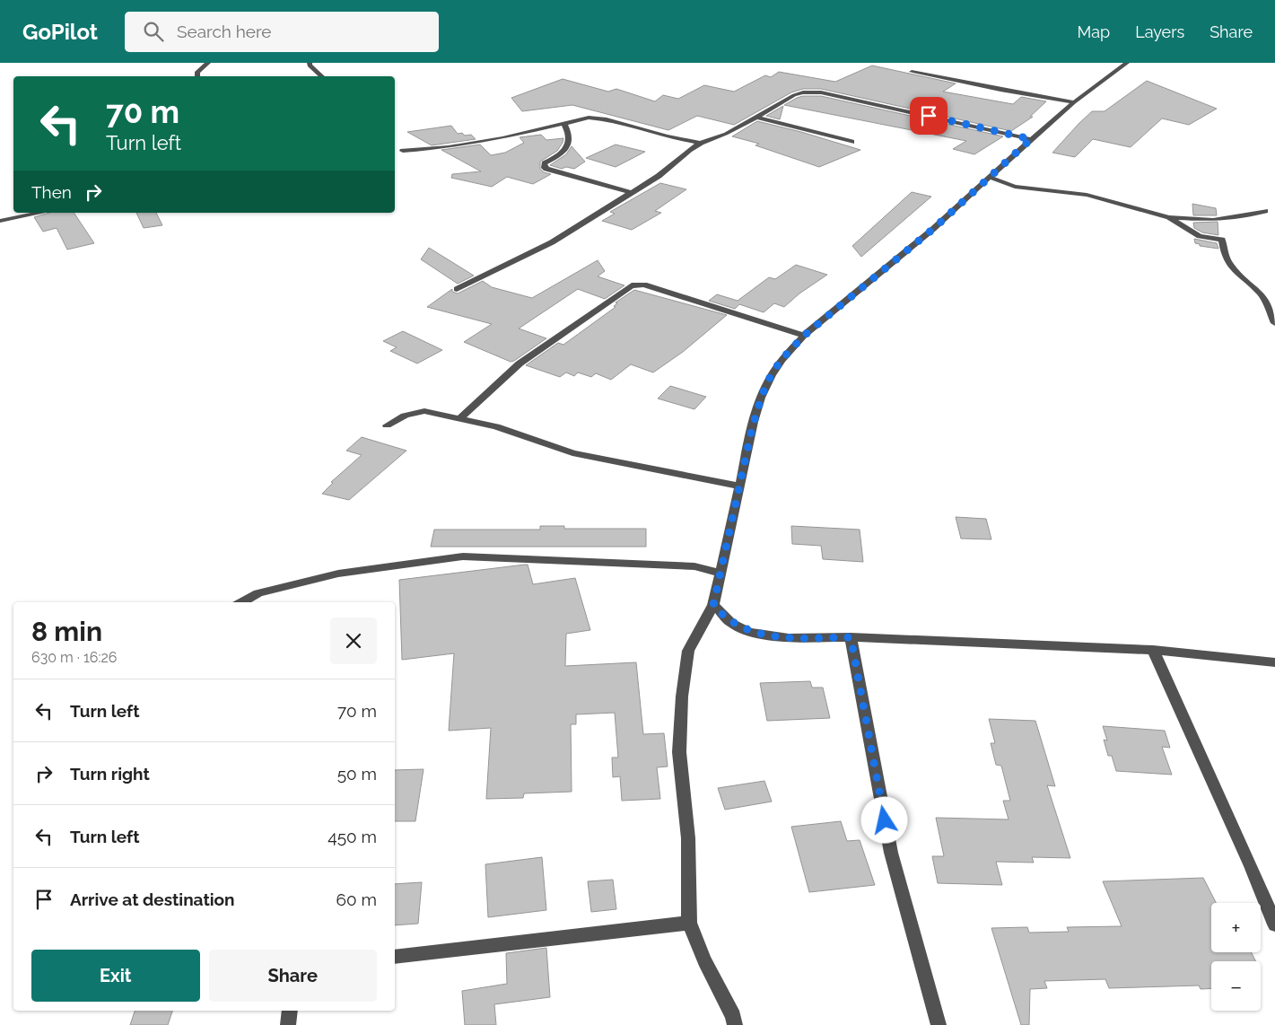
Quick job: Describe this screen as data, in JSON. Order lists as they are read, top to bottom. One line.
{"page":{"header":"GoPilot","search":"Search here","nav":["Map","Layers","Share"],"turn":["70 m","Turn left"],"then":"Then","heading":["8 min","630 m · 16:26"],"list":[{"name":"Turn left","value":"70 m"},{"name":"Turn right","value":"50 m"},{"name":"Turn left","value":"450 m"},{"name":"Arrive at destination","value":"60 m"}],"map_buttons":["+","−"],"buttons":["Exit","Share"]}}
